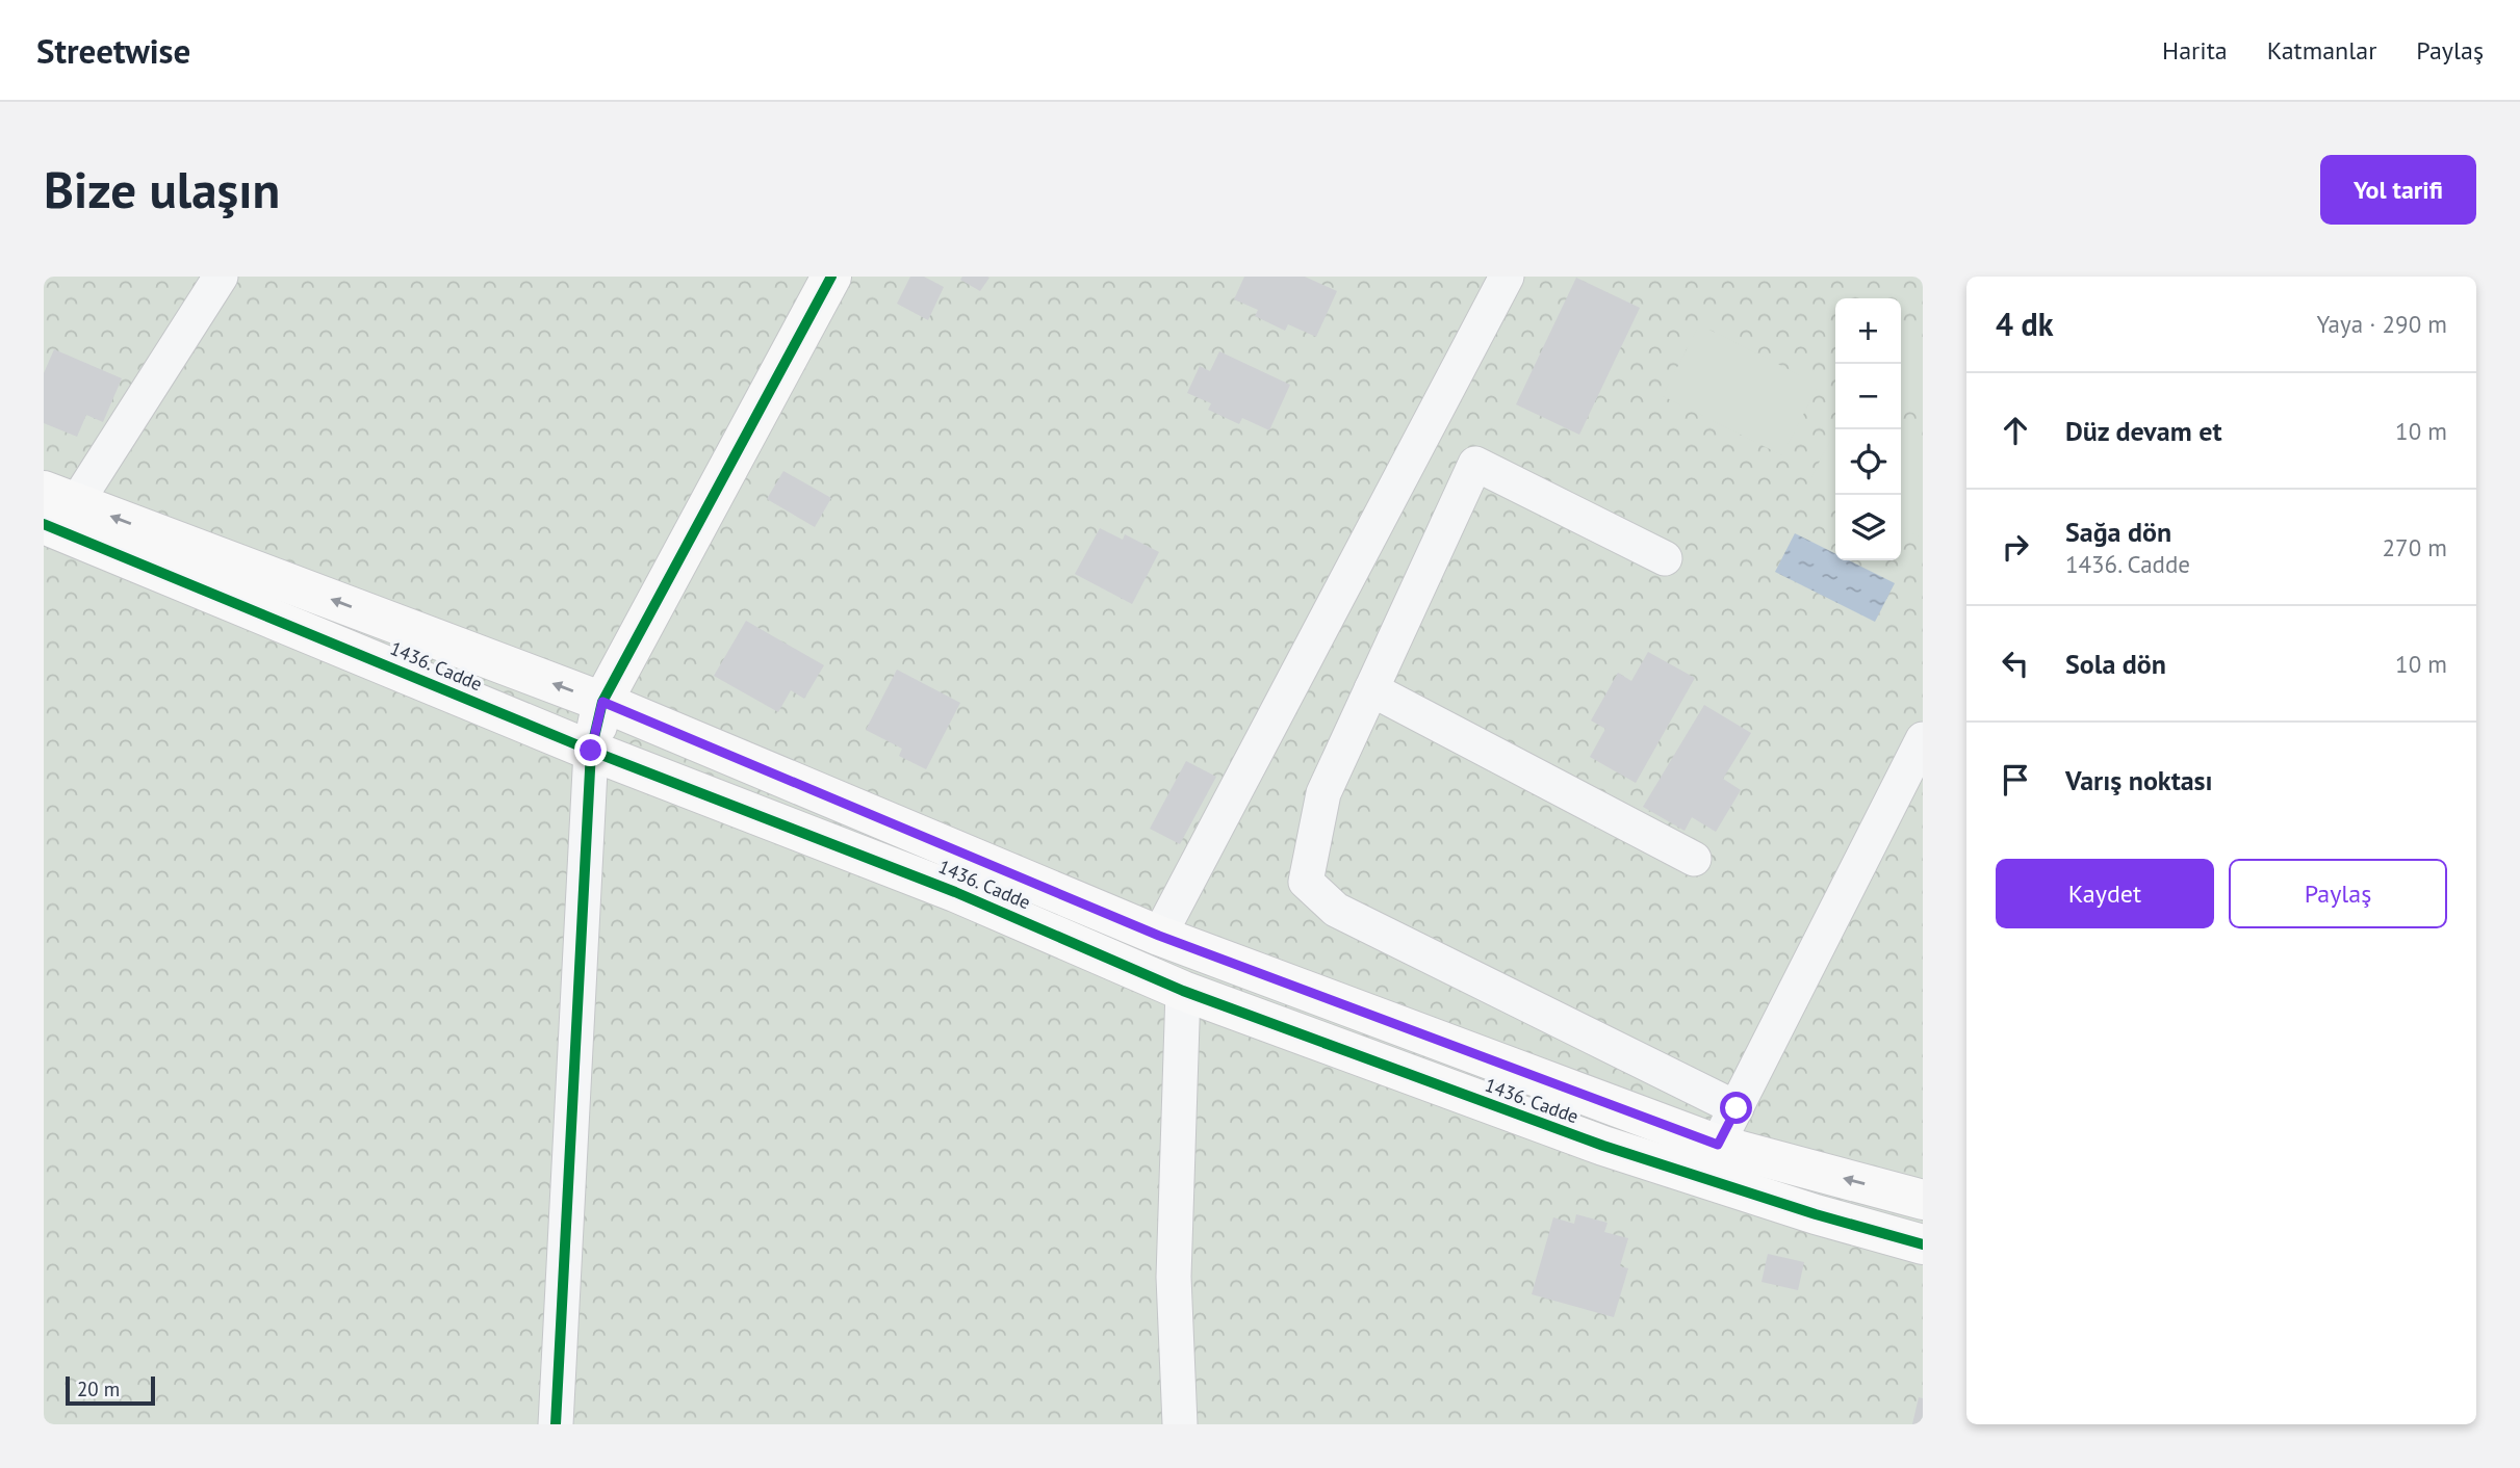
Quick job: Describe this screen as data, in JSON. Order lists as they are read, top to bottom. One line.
{"streets":{"street":["1436. Cadde"]},"scale_bar":"20 m","page":{"header":"Streetwise","nav":["Harita","Katmanlar","Paylaş"],"buttons":["Yol tarifi",["Kaydet","Paylaş"]],"title":"Bize ulaşın","heading":["4 dk","Yaya · 290 m"],"map_buttons":["+","−"],"list":[["Düz devam et","10 m"],["Sağa dön","1436. Cadde","270 m"],["Sola dön","10 m"],"Varış noktası"],"scale":"20 m"}}
